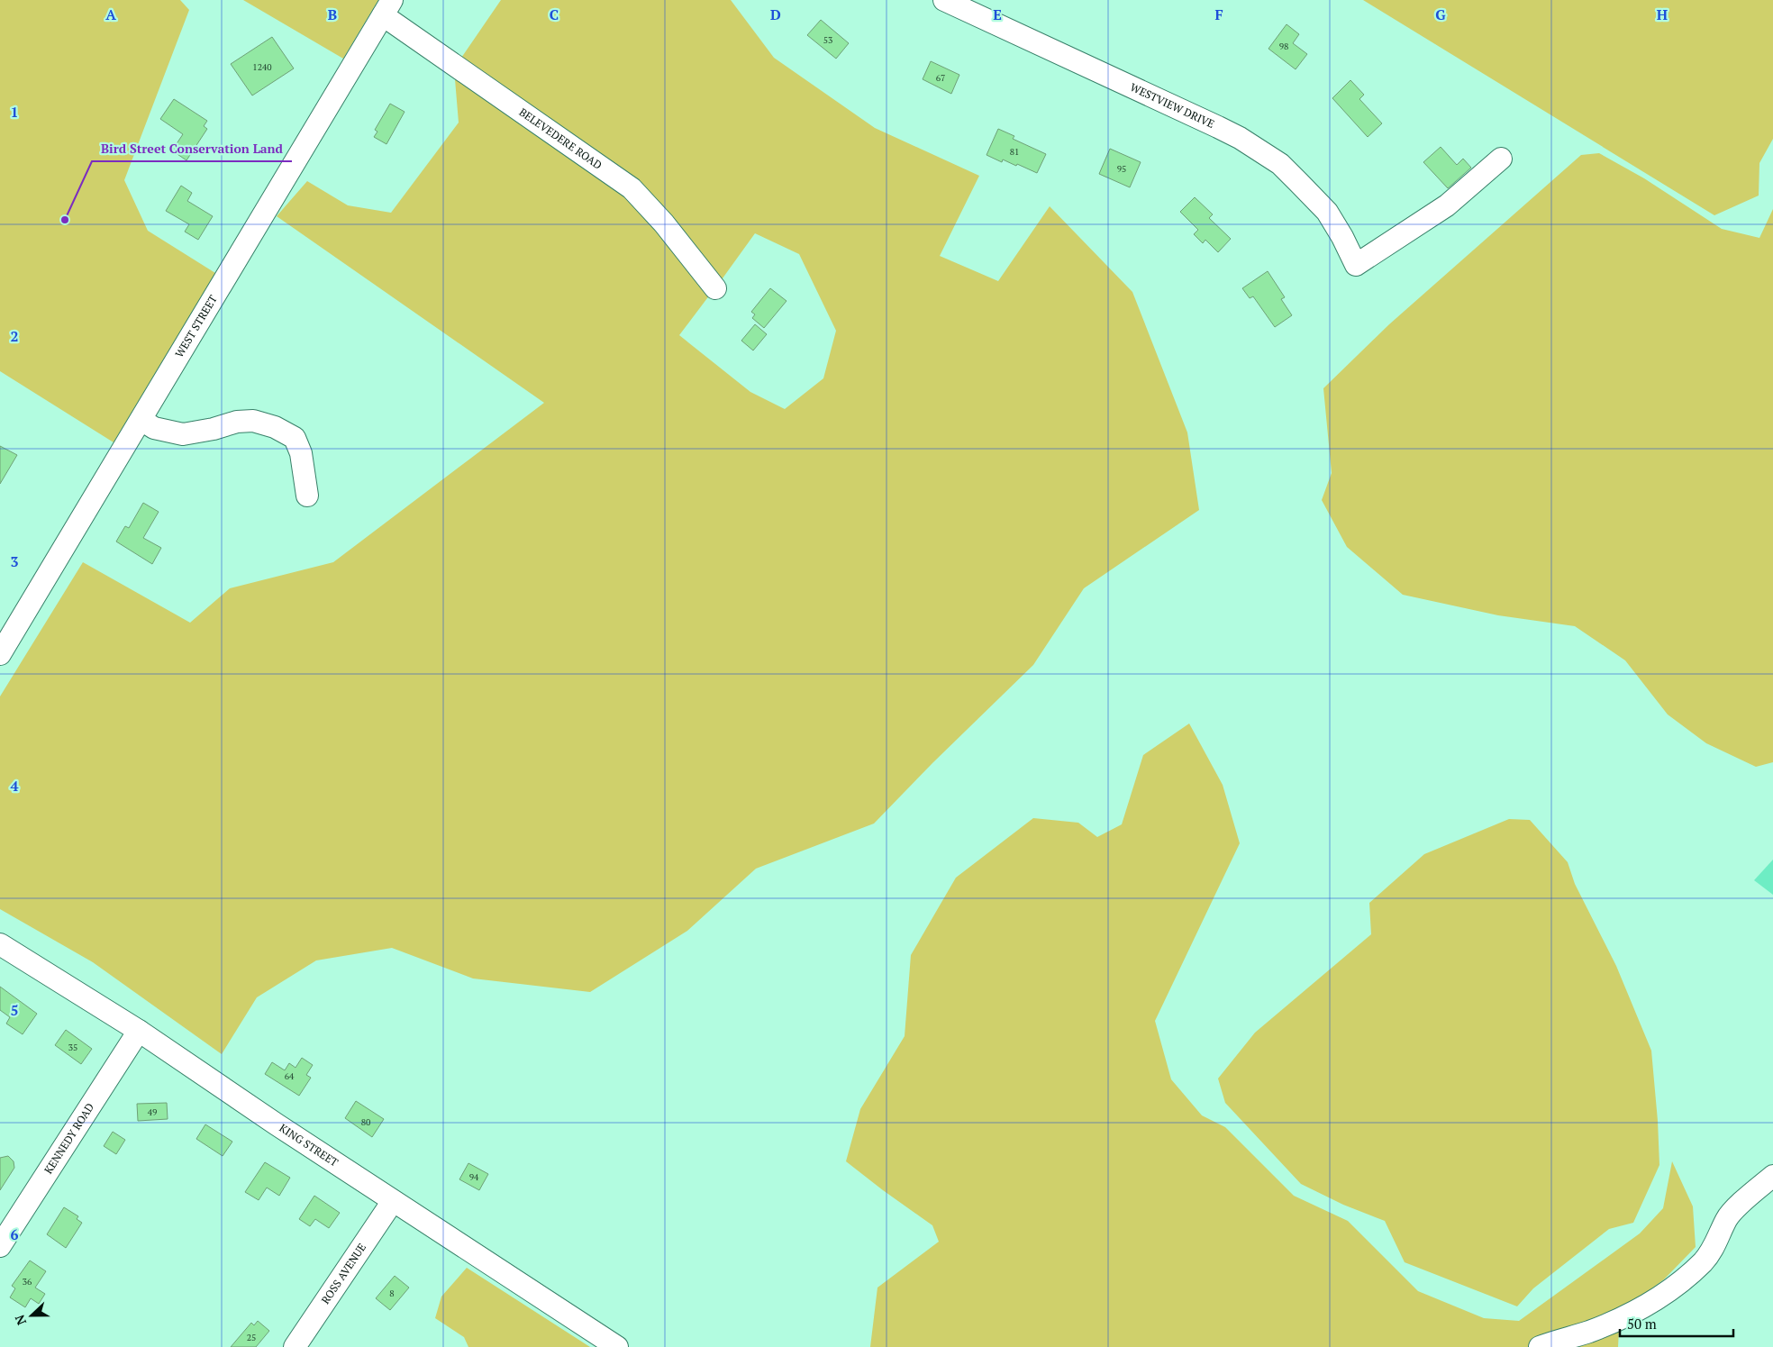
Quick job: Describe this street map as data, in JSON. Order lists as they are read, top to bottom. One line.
{"streets":{"street":["WESTVIEW DRIVE","BELEVEDERE ROAD","WEST STREET","KENNEDY ROAD","KING STREET","ROSS AVENUE"]},"crossings":[["BELEVEDERE ROAD","WEST STREET"],["KENNEDY ROAD","KING STREET"],["KING STREET","ROSS AVENUE"]],"places":["Bird Street Conservation Land"],"house_numbers":["53","98","1240","67","81","95","35","64","49","80","94","36","8","25"],"scale_bar":"50 m","north":"left","grid":{"columns":["A","B","C","D","E","F","G","H"],"rows":["1","2","3","4","5","6"]}}
